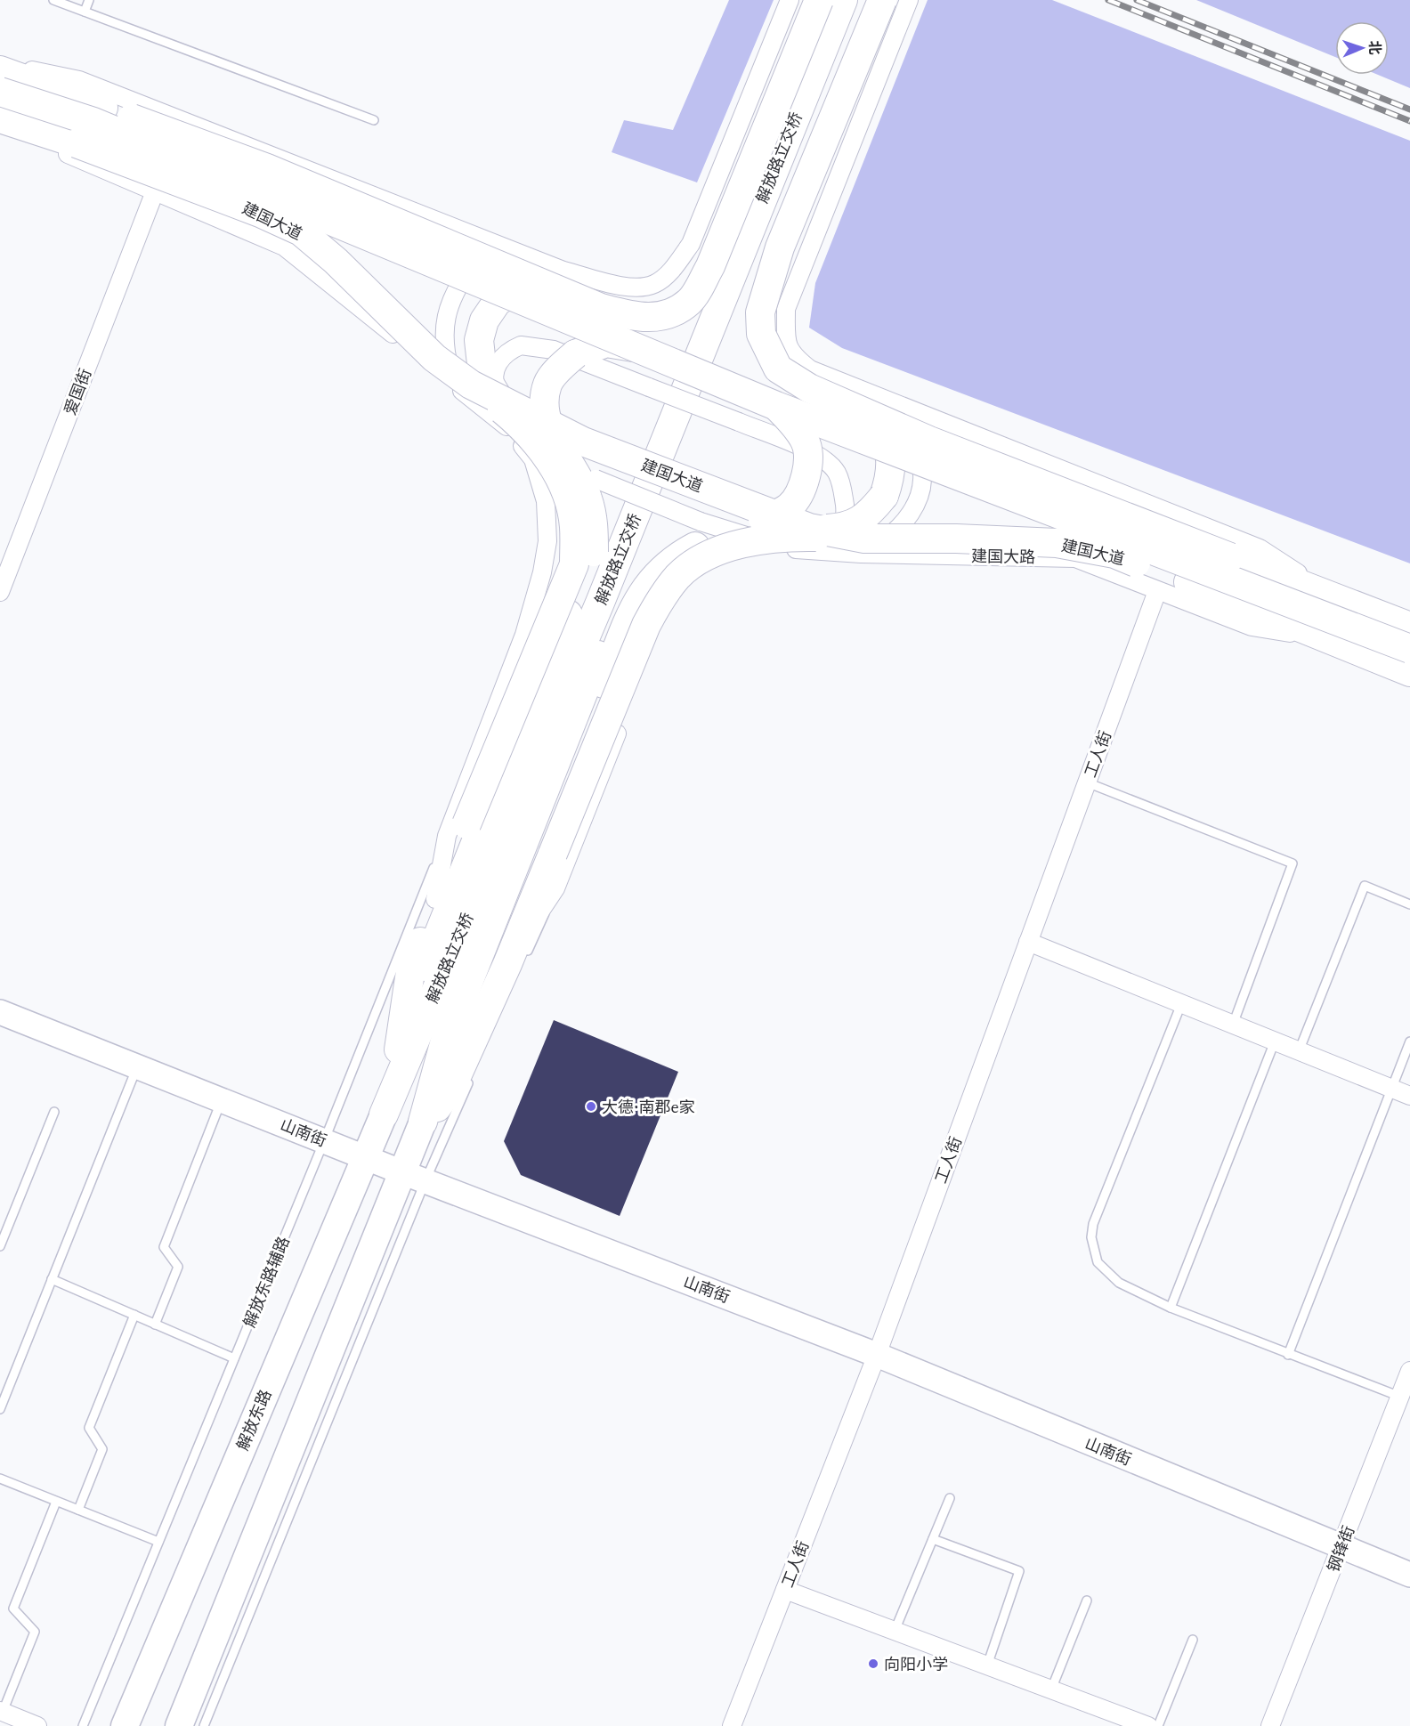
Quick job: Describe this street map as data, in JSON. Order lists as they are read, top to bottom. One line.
{"streets":{"highway":["解放路立交桥","建国大道"],"main road":["山南街","解放东路"],"street":["爱国街","建国大路","工人街","钢锋街"],"lane":["解放东路辅路"]},"crossings":[["解放路立交桥","解放东路"],["建国大道","建国大路"],["建国大路","工人街"],["工人街","山南街"],["山南街","解放东路辅路"],["山南街","解放东路"],["山南街","钢锋街"]],"places":["大德·南郡e家","向阳小学"],"north":"right"}
